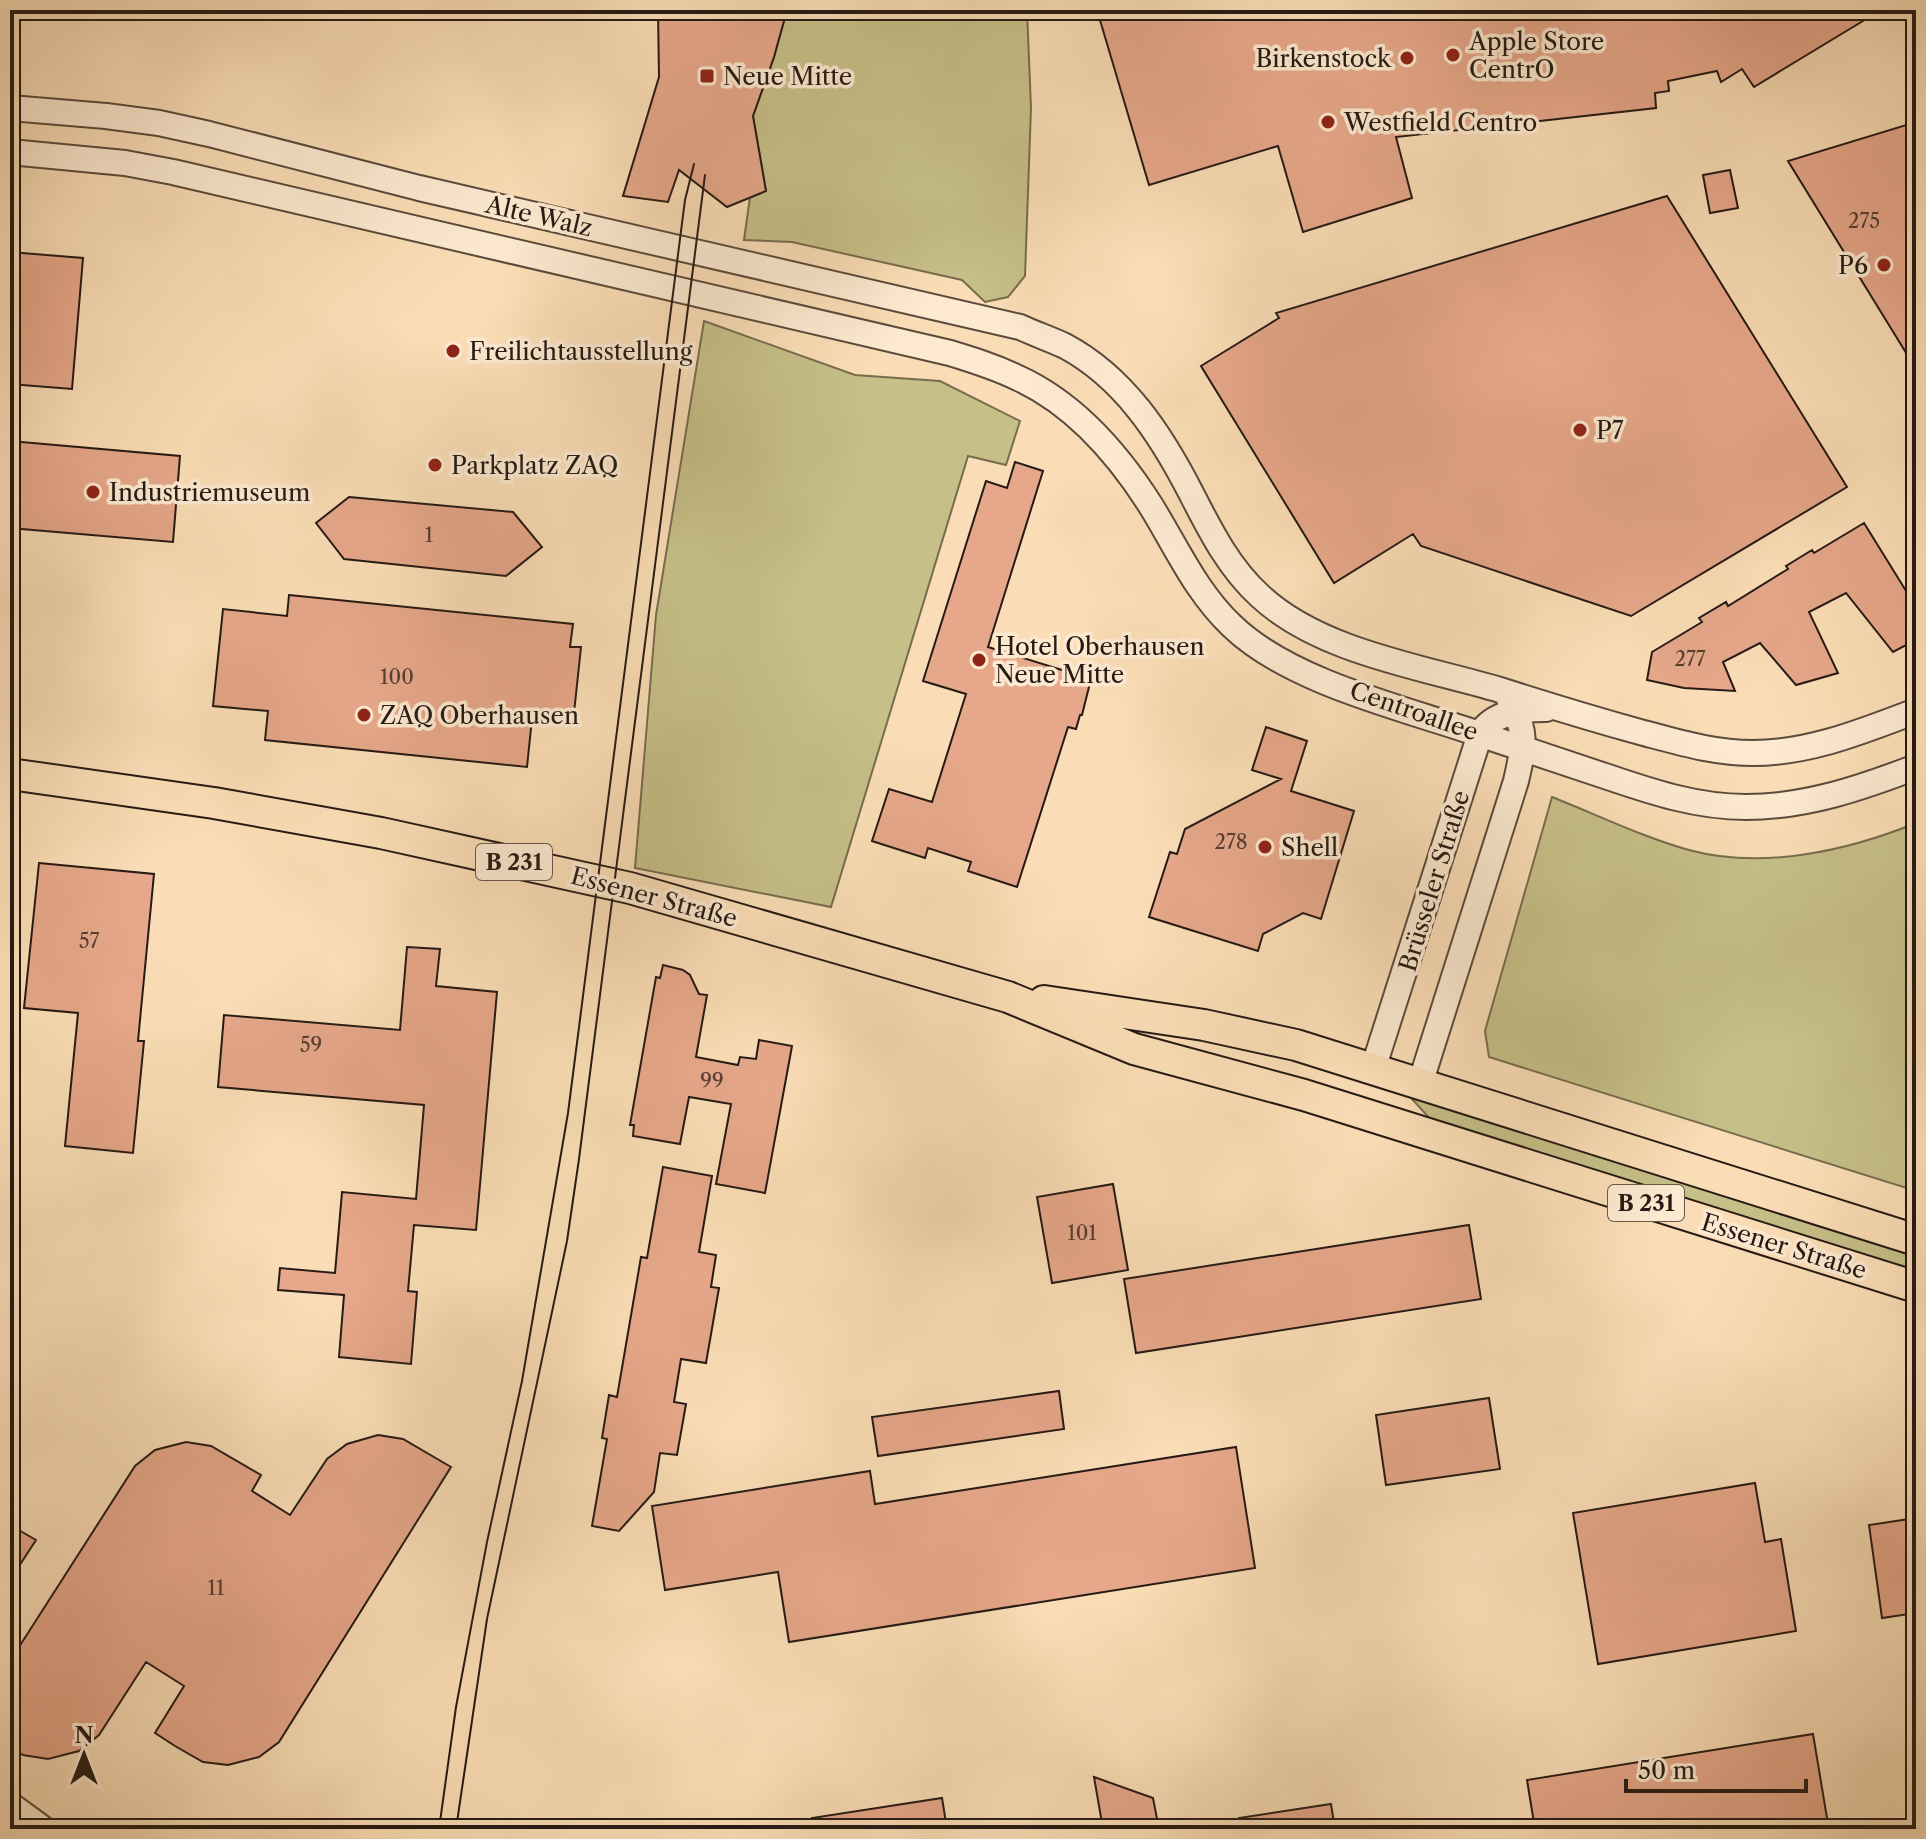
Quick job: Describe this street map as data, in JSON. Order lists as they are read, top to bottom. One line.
{"streets":{"main road":["B 231","Essener Straße"],"street":["Alte Walz","Centroallee","Brüsseler Straße"]},"crossings":[["Alte Walz","Centroallee"],["Centroallee","Brüsseler Straße"],["Brüsseler Straße","Essener Straße"]],"places":{"other":["Apple Store CentrO","Birkenstock","Westfield Centro","P6","Freilichtausstellung","P7","Parkplatz ZAQ","Industriemuseum","Hotel Oberhausen Neue Mitte","ZAQ Oberhausen","Shell"],"transit":["Neue Mitte"]},"house_numbers":["275","1","277","100","278","57","59","99","101","11"],"scale_bar":"50 m","north":"top"}
